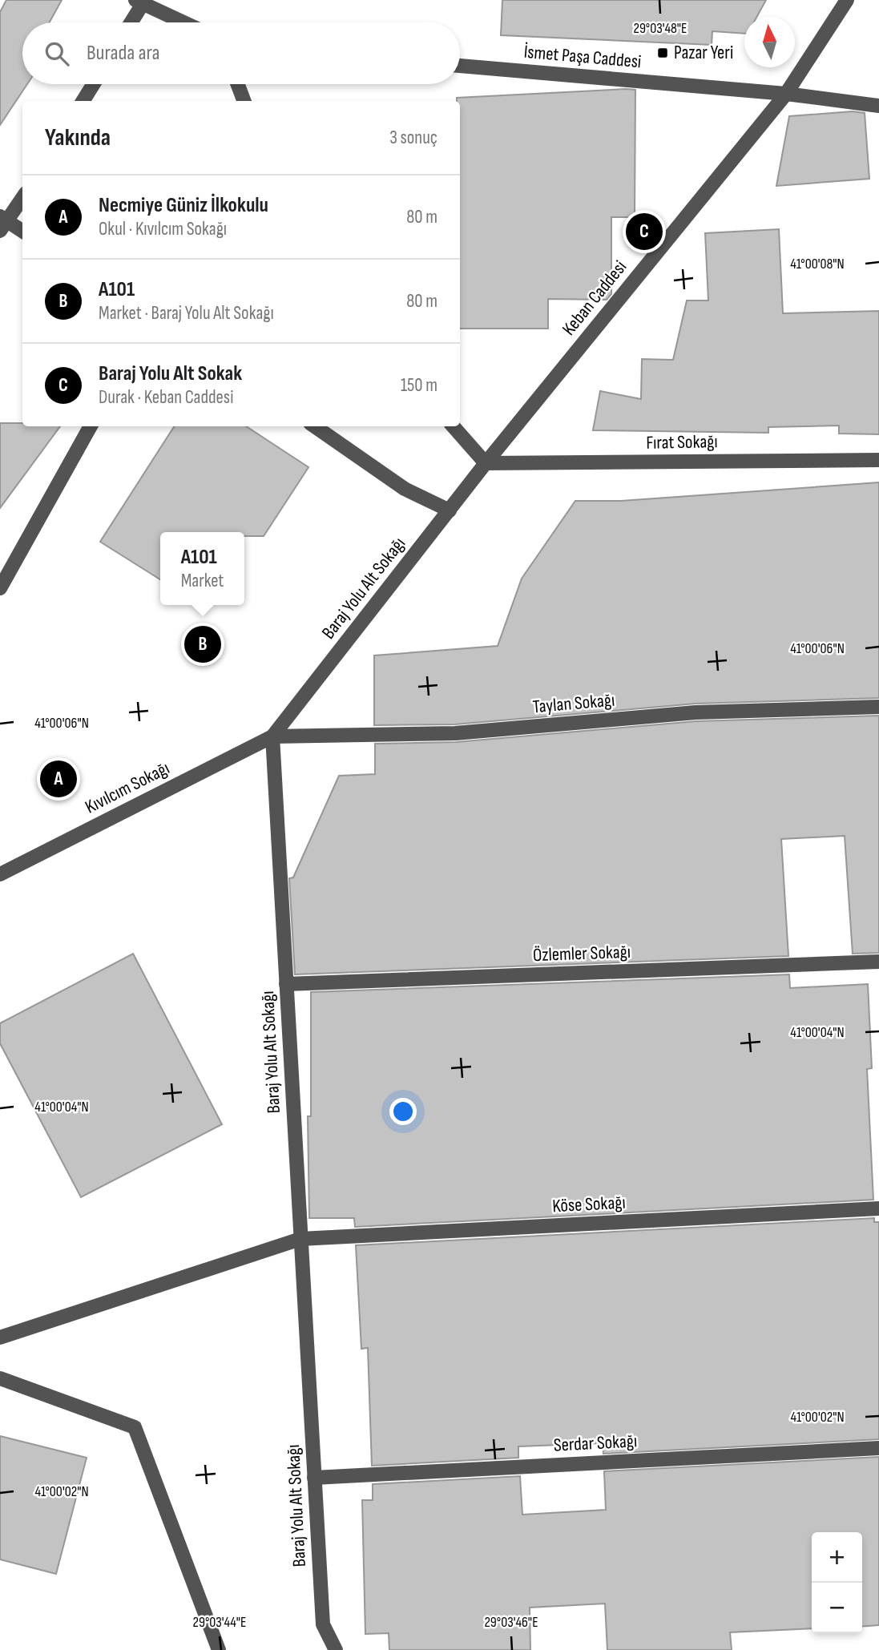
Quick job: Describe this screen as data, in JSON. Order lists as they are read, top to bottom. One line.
{"streets":{"street":["İsmet Paşa Caddesi","Keban Caddesi","Fırat Sokağı","Baraj Yolu Alt Sokağı","Taylan Sokağı","Kıvılcım Sokağı","Özlemler Sokağı","Köse Sokağı","Serdar Sokağı"]},"crossings":[["İsmet Paşa Caddesi","Keban Caddesi"],["Keban Caddesi","Fırat Sokağı"],["Keban Caddesi","Baraj Yolu Alt Sokağı"],["Baraj Yolu Alt Sokağı","Taylan Sokağı"],["Baraj Yolu Alt Sokağı","Kıvılcım Sokağı"],["Baraj Yolu Alt Sokağı","Özlemler Sokağı"],["Baraj Yolu Alt Sokağı","Köse Sokağı"],["Baraj Yolu Alt Sokağı","Serdar Sokağı"],["Taylan Sokağı","Kıvılcım Sokağı"]],"places":{"transit":["Pazar Yeri"]},"north":"top","page":{"search":"Burada ara","heading":["Yakında","3 sonuç"],"list":[{"mark":"A","name":"Necmiye Güniz İlkokulu","note":"Okul · Kıvılcım Sokağı","value":"80 m"},{"mark":"B","name":"A101","note":"Market · Baraj Yolu Alt Sokağı","value":"80 m"},{"mark":"C","name":"Baraj Yolu Alt Sokak","note":"Durak · Keban Caddesi","value":"150 m"}],"pins":["C","B","A"],"popup":["A101","Market"],"map_buttons":["+","−"]},"coordinates":["29°03'48\"E","41°00'08\"N","41°00'06\"N","41°00'04\"N","41°00'02\"N","29°03'44\"E","29°03'46\"E"]}
